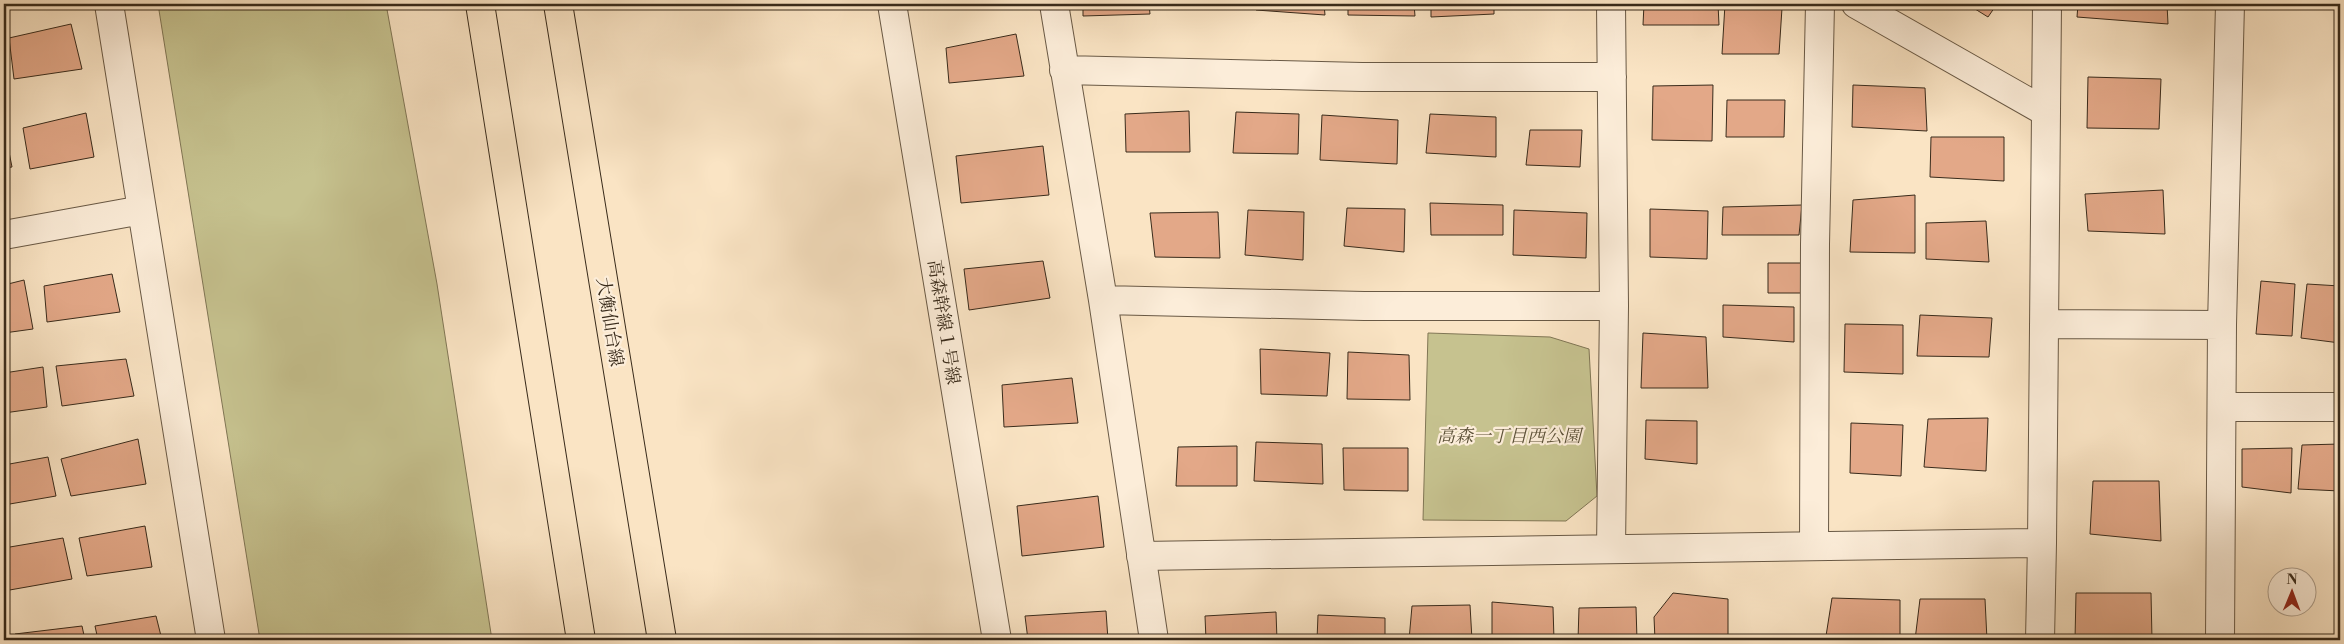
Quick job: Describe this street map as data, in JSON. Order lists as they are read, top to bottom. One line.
{"streets":{"main road":["大衡仙台線"],"street":["高森幹線１号線"]},"parks":["高森一丁目西公園"],"north":"top"}
